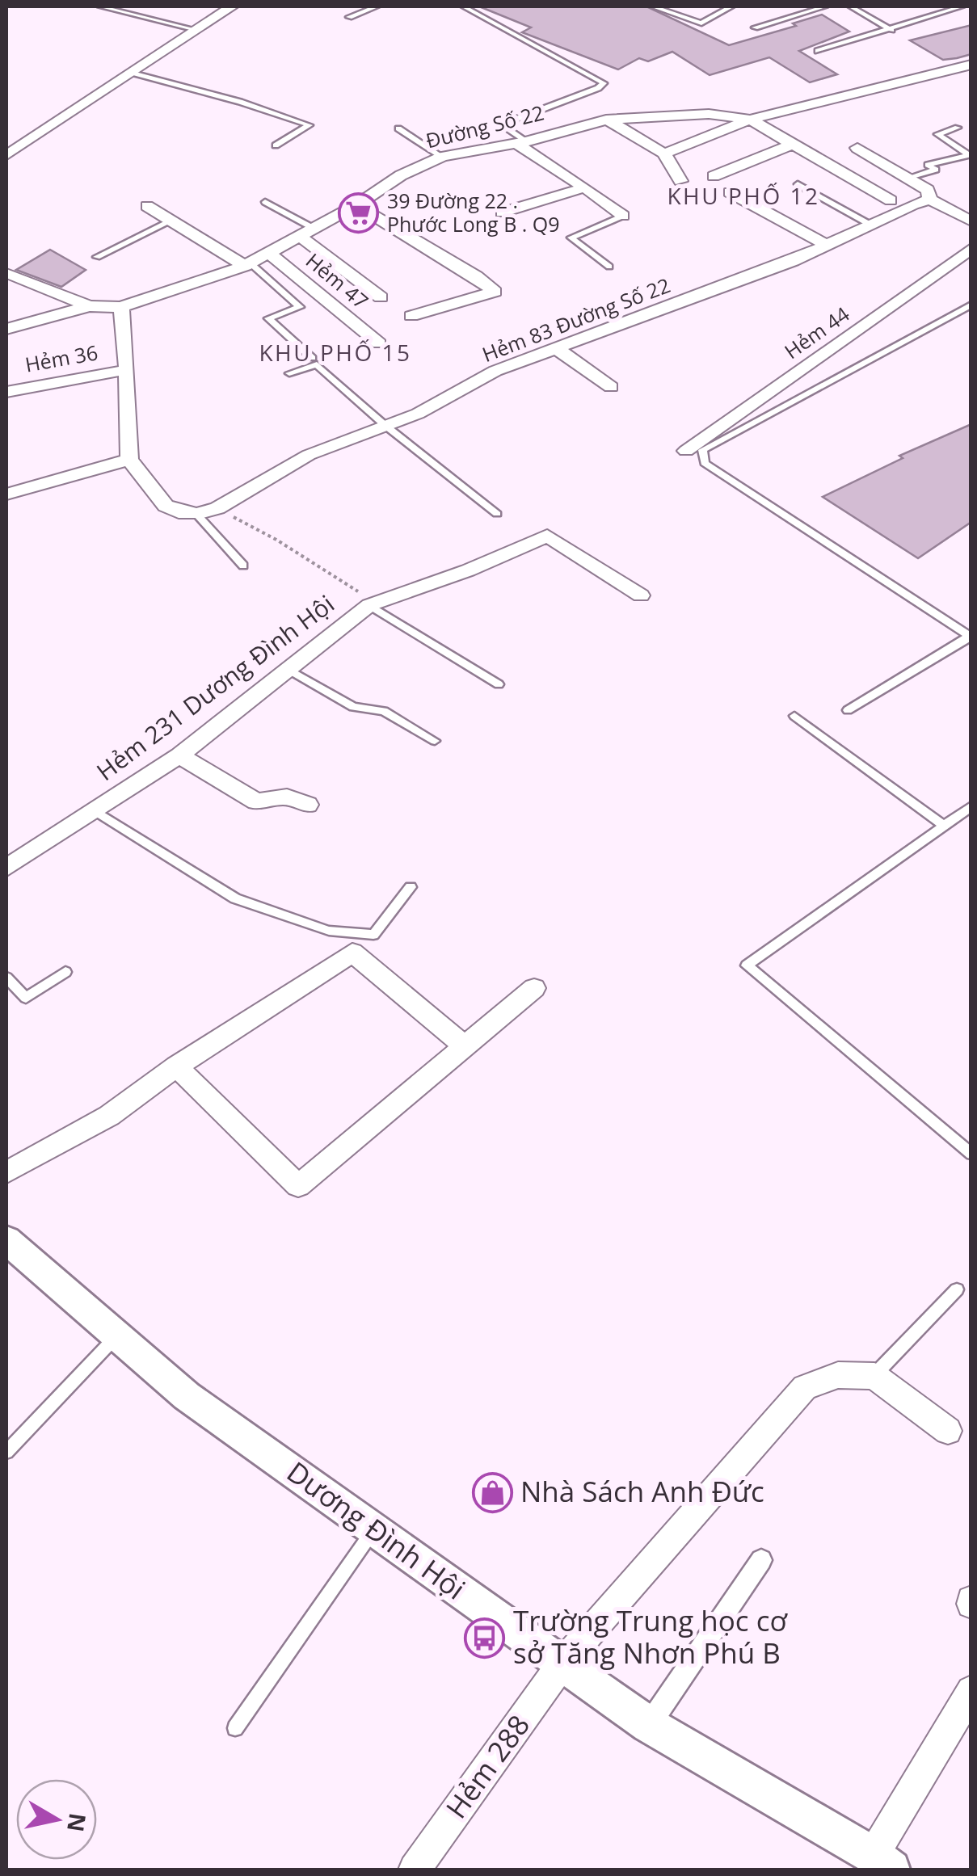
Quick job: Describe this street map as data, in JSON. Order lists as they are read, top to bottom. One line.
{"streets":{"street":["Đường Số 22","Hẻm 47","Hẻm 83 Đường Số 22","Hẻm 44","Hẻm 36","Hẻm 231 Dương Đình Hội","Dương Đình Hội","Hẻm 288"]},"crossings":[["Đường Số 22","Hẻm 47"],["Dương Đình Hội","Hẻm 288"]],"districts":["KHU PHỐ 12","KHU PHỐ 15"],"places":{"supermarket":["39 Đường 22 . Phước Long B . Q9"],"shop":["Nhà Sách Anh Đức"],"bus stop":["Trường Trung học cơ sở Tăng Nhơn Phú B"]},"north":"right"}
